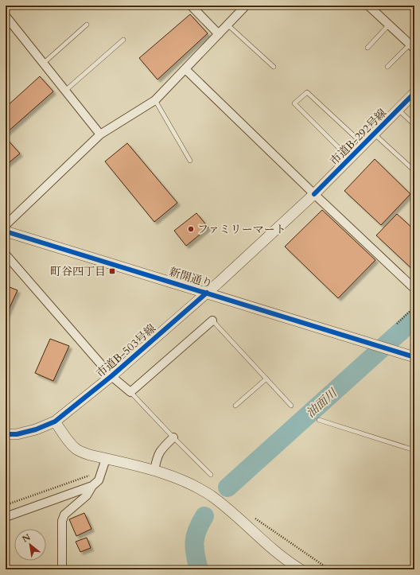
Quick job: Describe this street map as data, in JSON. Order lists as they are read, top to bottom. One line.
{"streets":{"street":["市道B-292号線","新開通り","市道B-503号線"]},"crossings":[["市道B-292号線","新開通り"],["市道B-292号線","市道B-503号線"],["新開通り","市道B-503号線"]],"water":["油面川"],"places":{"other":["ファミリーマート"],"transit":["町谷四丁目"]},"north":"top left"}
